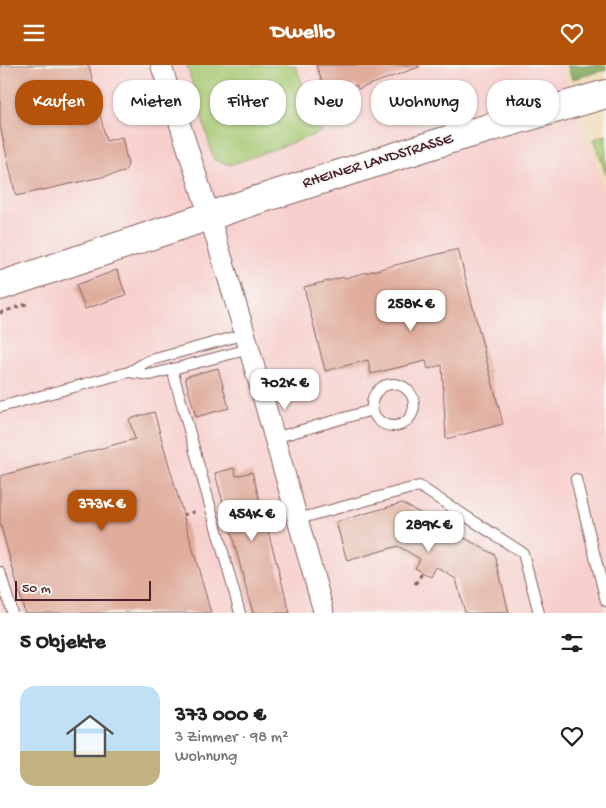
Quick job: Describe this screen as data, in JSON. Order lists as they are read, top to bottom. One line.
{"streets":{"street":["RHEINER LANDSTRASSE"]},"scale_bar":"50 m","page":{"header":"Dwello","chip":["Kaufen","Mieten","Filter","Neu","Wohnung","Haus"],"price":["258K €","702K €","373K €","454K €","289K €"],"scale":"50 m","heading":"5 Objekte","list":[{"name":"373 000 €","note":"3 Zimmer · 98 m² · Wohnung"}]}}
